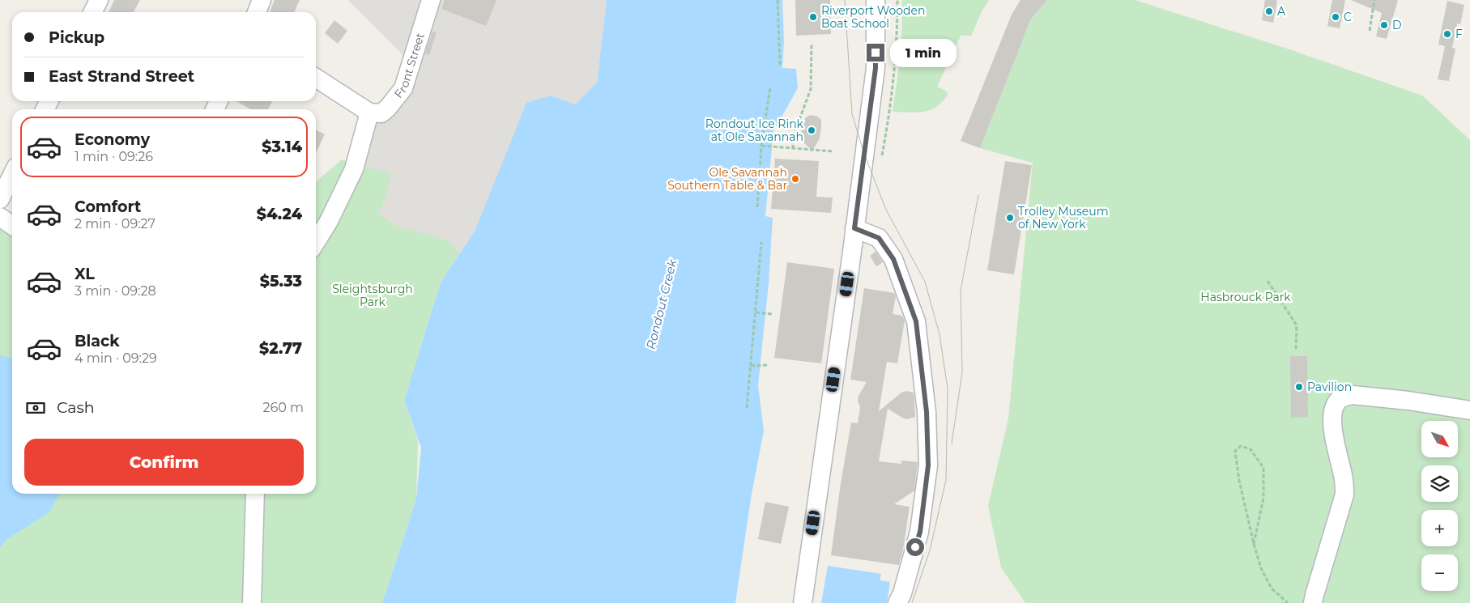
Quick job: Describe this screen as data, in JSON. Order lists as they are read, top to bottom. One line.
{"streets":{"street":["Front Street"]},"water":["Rondout Creek"],"parks":["Sleightsburgh Park","Hasbrouck Park"],"places":["A","Riverport Wooden Boat School","C","D","F","Rondout Ice Rink at Ole Savannah","Ole Savannah Southern Table & Bar","Trolley Museum of New York","Pavilion"],"north":"bottom right","page":{"banner":["Pickup","East Strand Street"],"bubble":"1 min","list":[{"name":"Economy","note":"1 min · 09:26","value":"$3.14"},{"name":"Comfort","note":"2 min · 09:27","value":"$4.24"},{"name":"XL","note":"3 min · 09:28","value":"$5.33"},{"name":"Black","note":"4 min · 09:29","value":"$2.77"}],"pay":["Cash","260 m"],"map_buttons":["+","−"],"buttons":"Confirm"}}
